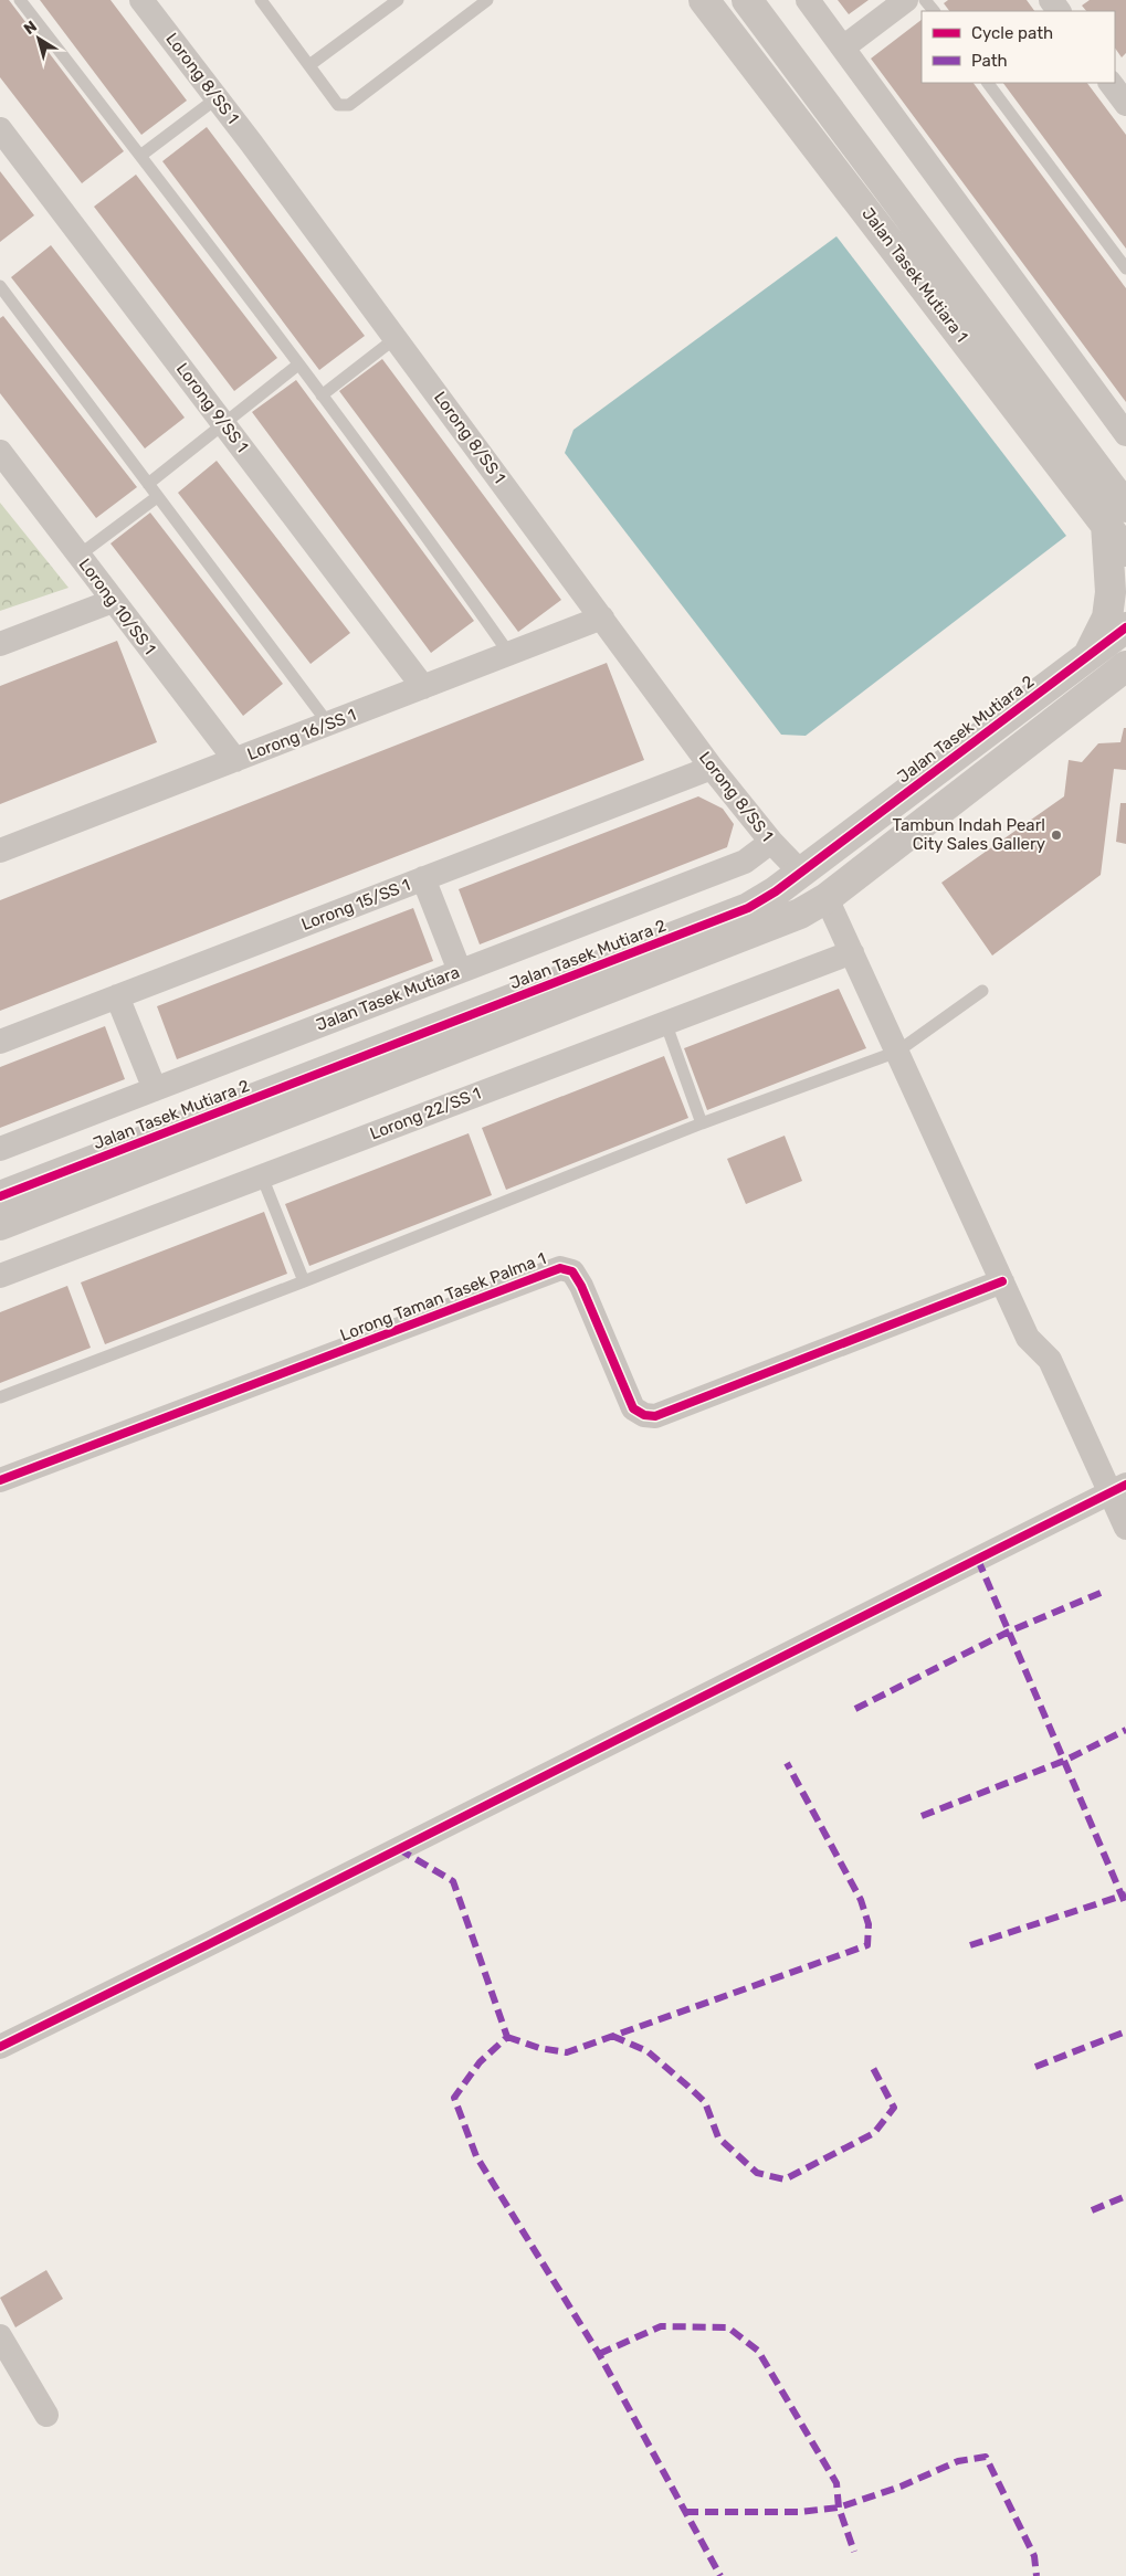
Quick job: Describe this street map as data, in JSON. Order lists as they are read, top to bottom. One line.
{"streets":{"street":["Lorong 8/SS 1","Jalan Tasek Mutiara 1","Lorong 9/SS 1","Lorong 10/SS 1","Jalan Tasek Mutiara 2","Lorong 16/SS 1","Lorong 15/SS 1","Jalan Tasek Mutiara","Lorong 22/SS 1","Lorong Taman Tasek Palma 1"]},"crossings":[["Lorong 8/SS 1","Jalan Tasek Mutiara 2"],["Lorong 8/SS 1","Lorong 16/SS 1"],["Lorong 8/SS 1","Lorong 15/SS 1"],["Lorong 8/SS 1","Jalan Tasek Mutiara"],["Lorong 9/SS 1","Lorong 16/SS 1"],["Lorong 10/SS 1","Lorong 16/SS 1"]],"places":["Tambun Indah Pearl City Sales Gallery"],"legend":["Cycle path","Path"],"north":"top left"}
